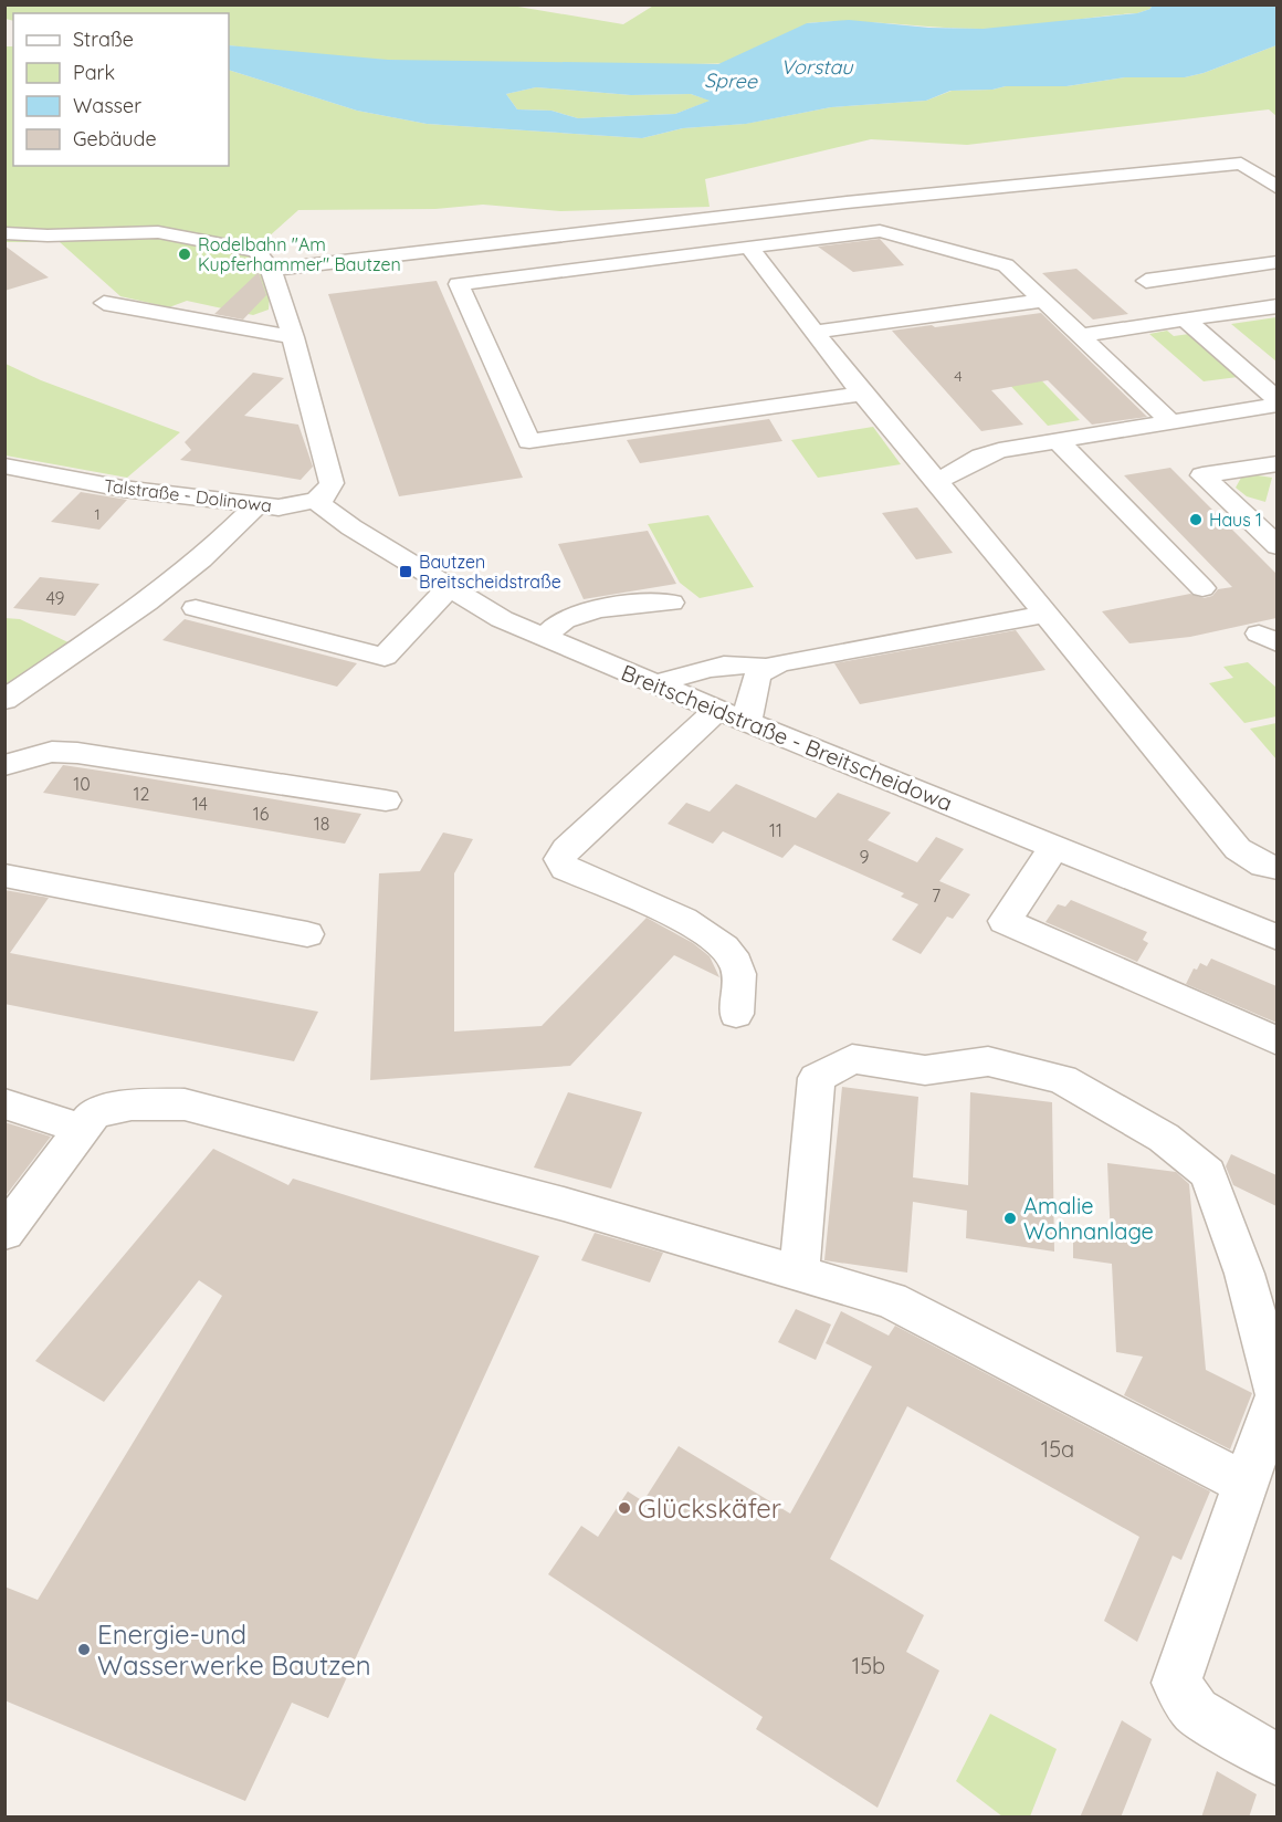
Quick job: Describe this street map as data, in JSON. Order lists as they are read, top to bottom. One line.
{"streets":{"street":["Talstraße - Dolinowa","Breitscheidstraße - Breitscheidowa"]},"crossings":[["Talstraße - Dolinowa","Breitscheidstraße - Breitscheidowa"]],"water":["Vorstau","Spree"],"places":{"other":["Rodelbahn \"Am Kupferhammer\" Bautzen","Haus 1","Amalie Wohnanlage","Glückskäfer","Energie-und Wasserwerke Bautzen"],"transit":["Bautzen Breitscheidstraße"]},"house_numbers":["4","1","49","10","12","14","16","18","11","9","7","15a","15b"],"legend":["Straße","Park","Wasser","Gebäude"]}
